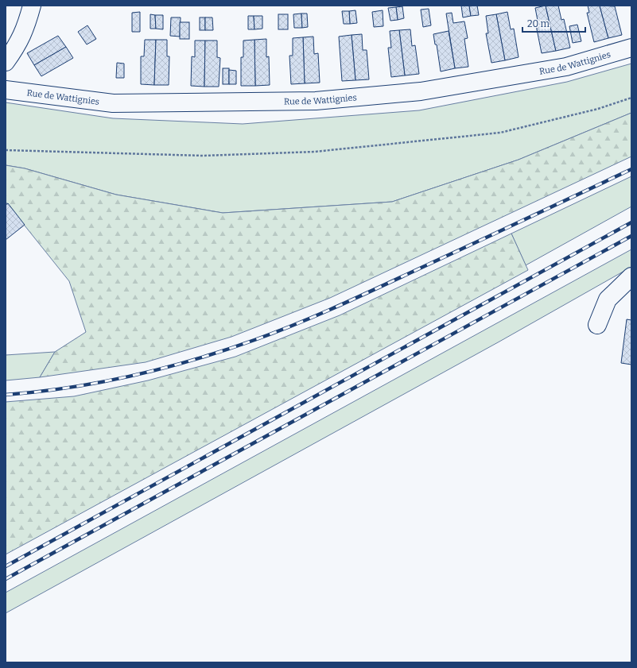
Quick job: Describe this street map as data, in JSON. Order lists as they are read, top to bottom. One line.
{"streets":{"street":["Rue de Wattignies"]},"scale_bar":"20 m"}
